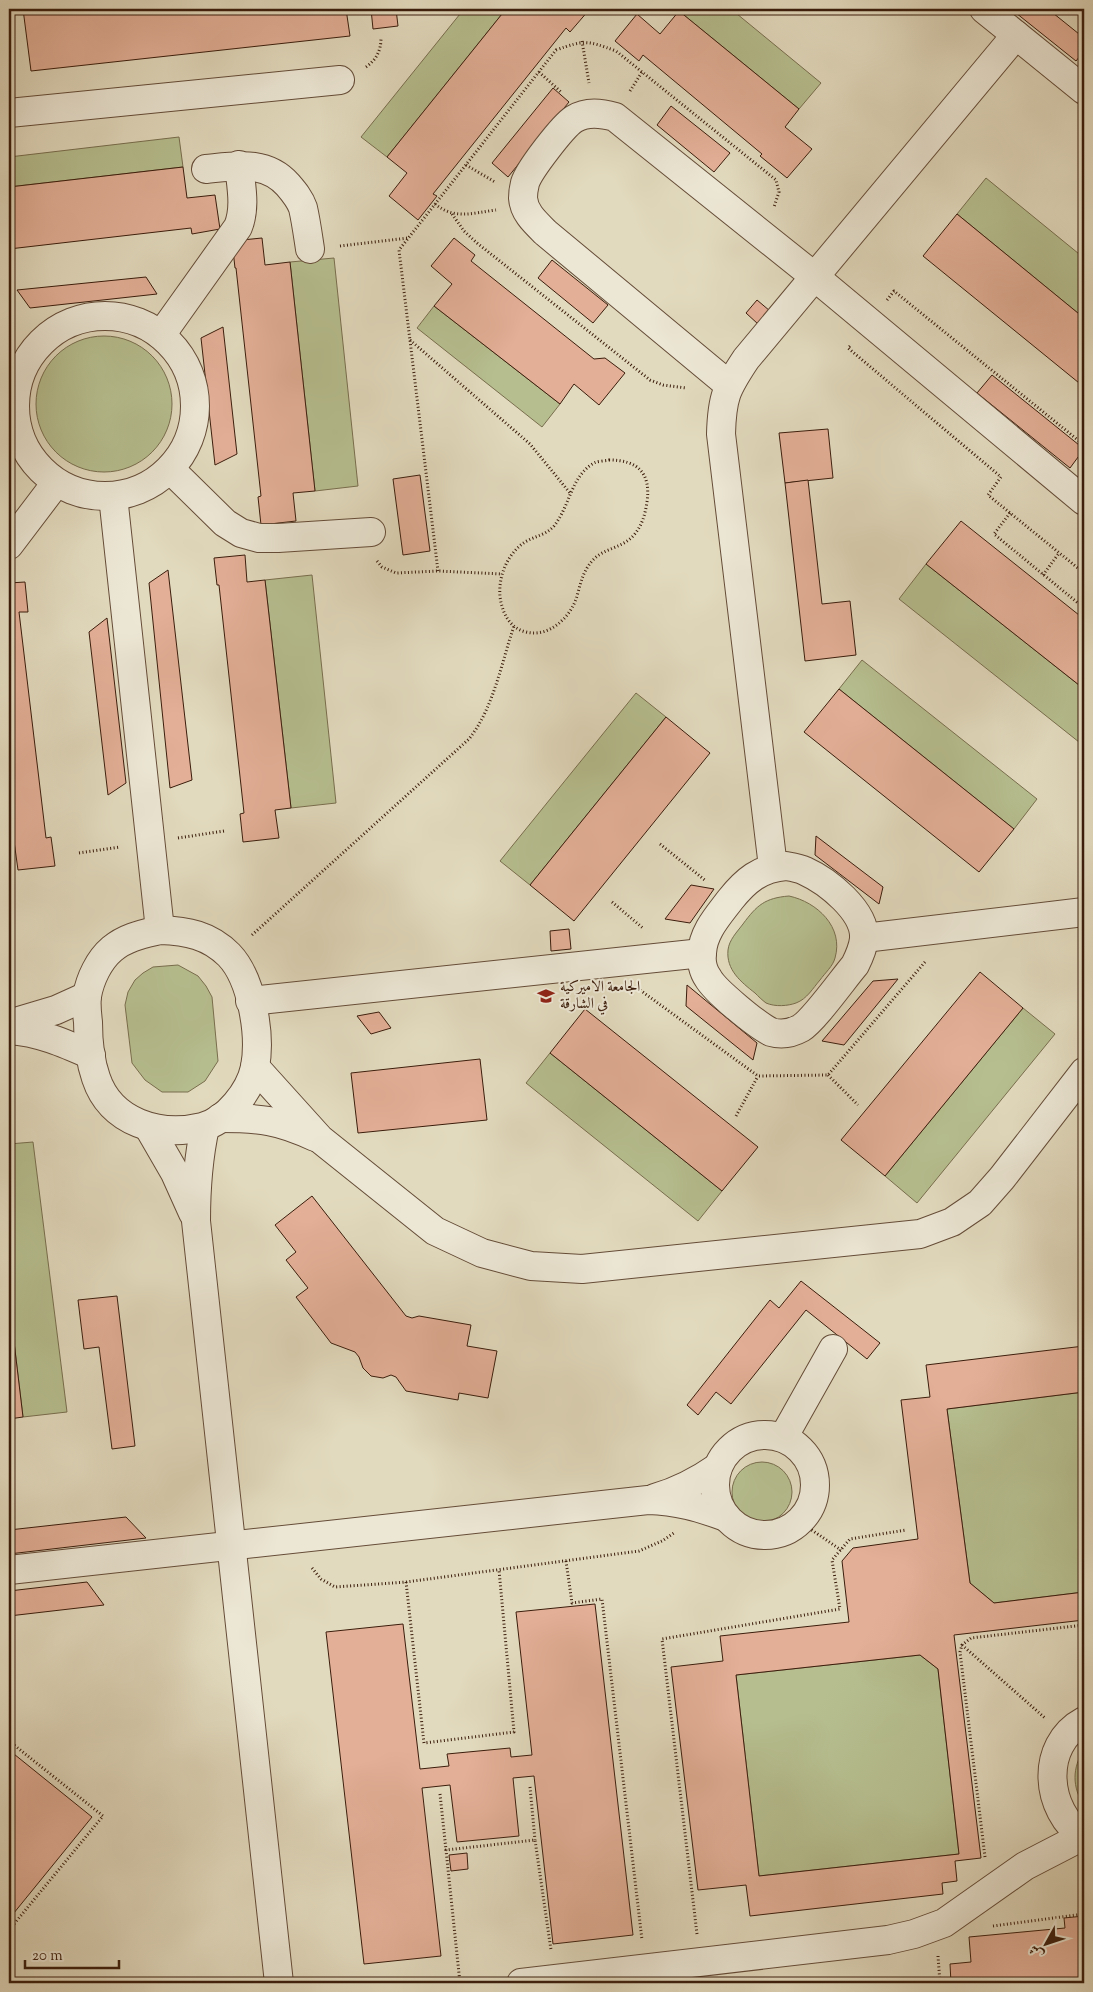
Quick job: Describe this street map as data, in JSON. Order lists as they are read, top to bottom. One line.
{"places":{"school or university":["الجامعة الاميركية في الشارقة"]},"scale_bar":"20 m","north":"bottom left"}
